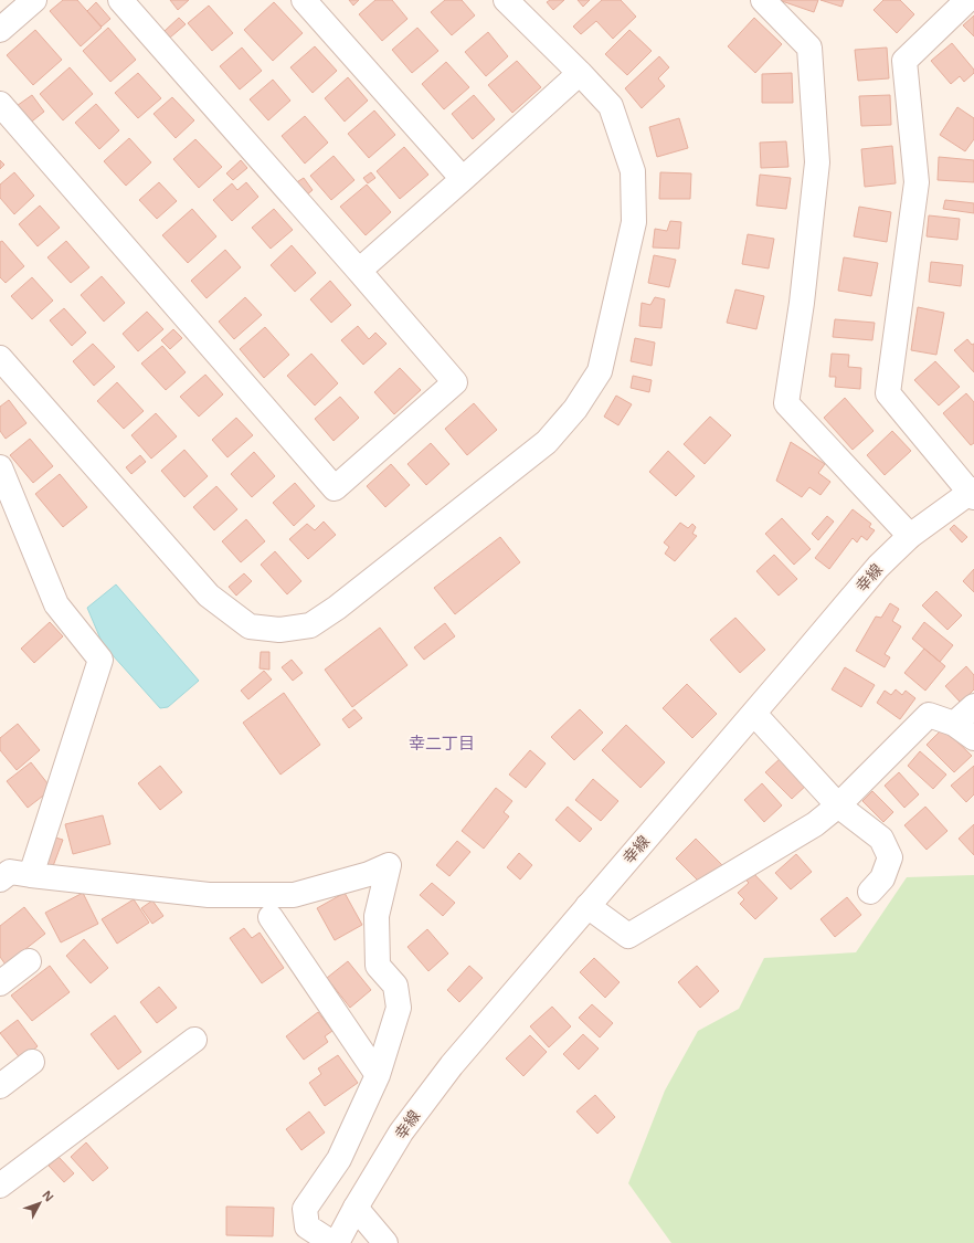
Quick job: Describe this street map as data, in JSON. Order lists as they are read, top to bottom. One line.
{"streets":{"street":["幸線"]},"districts":["幸二丁目"],"north":"top right"}
